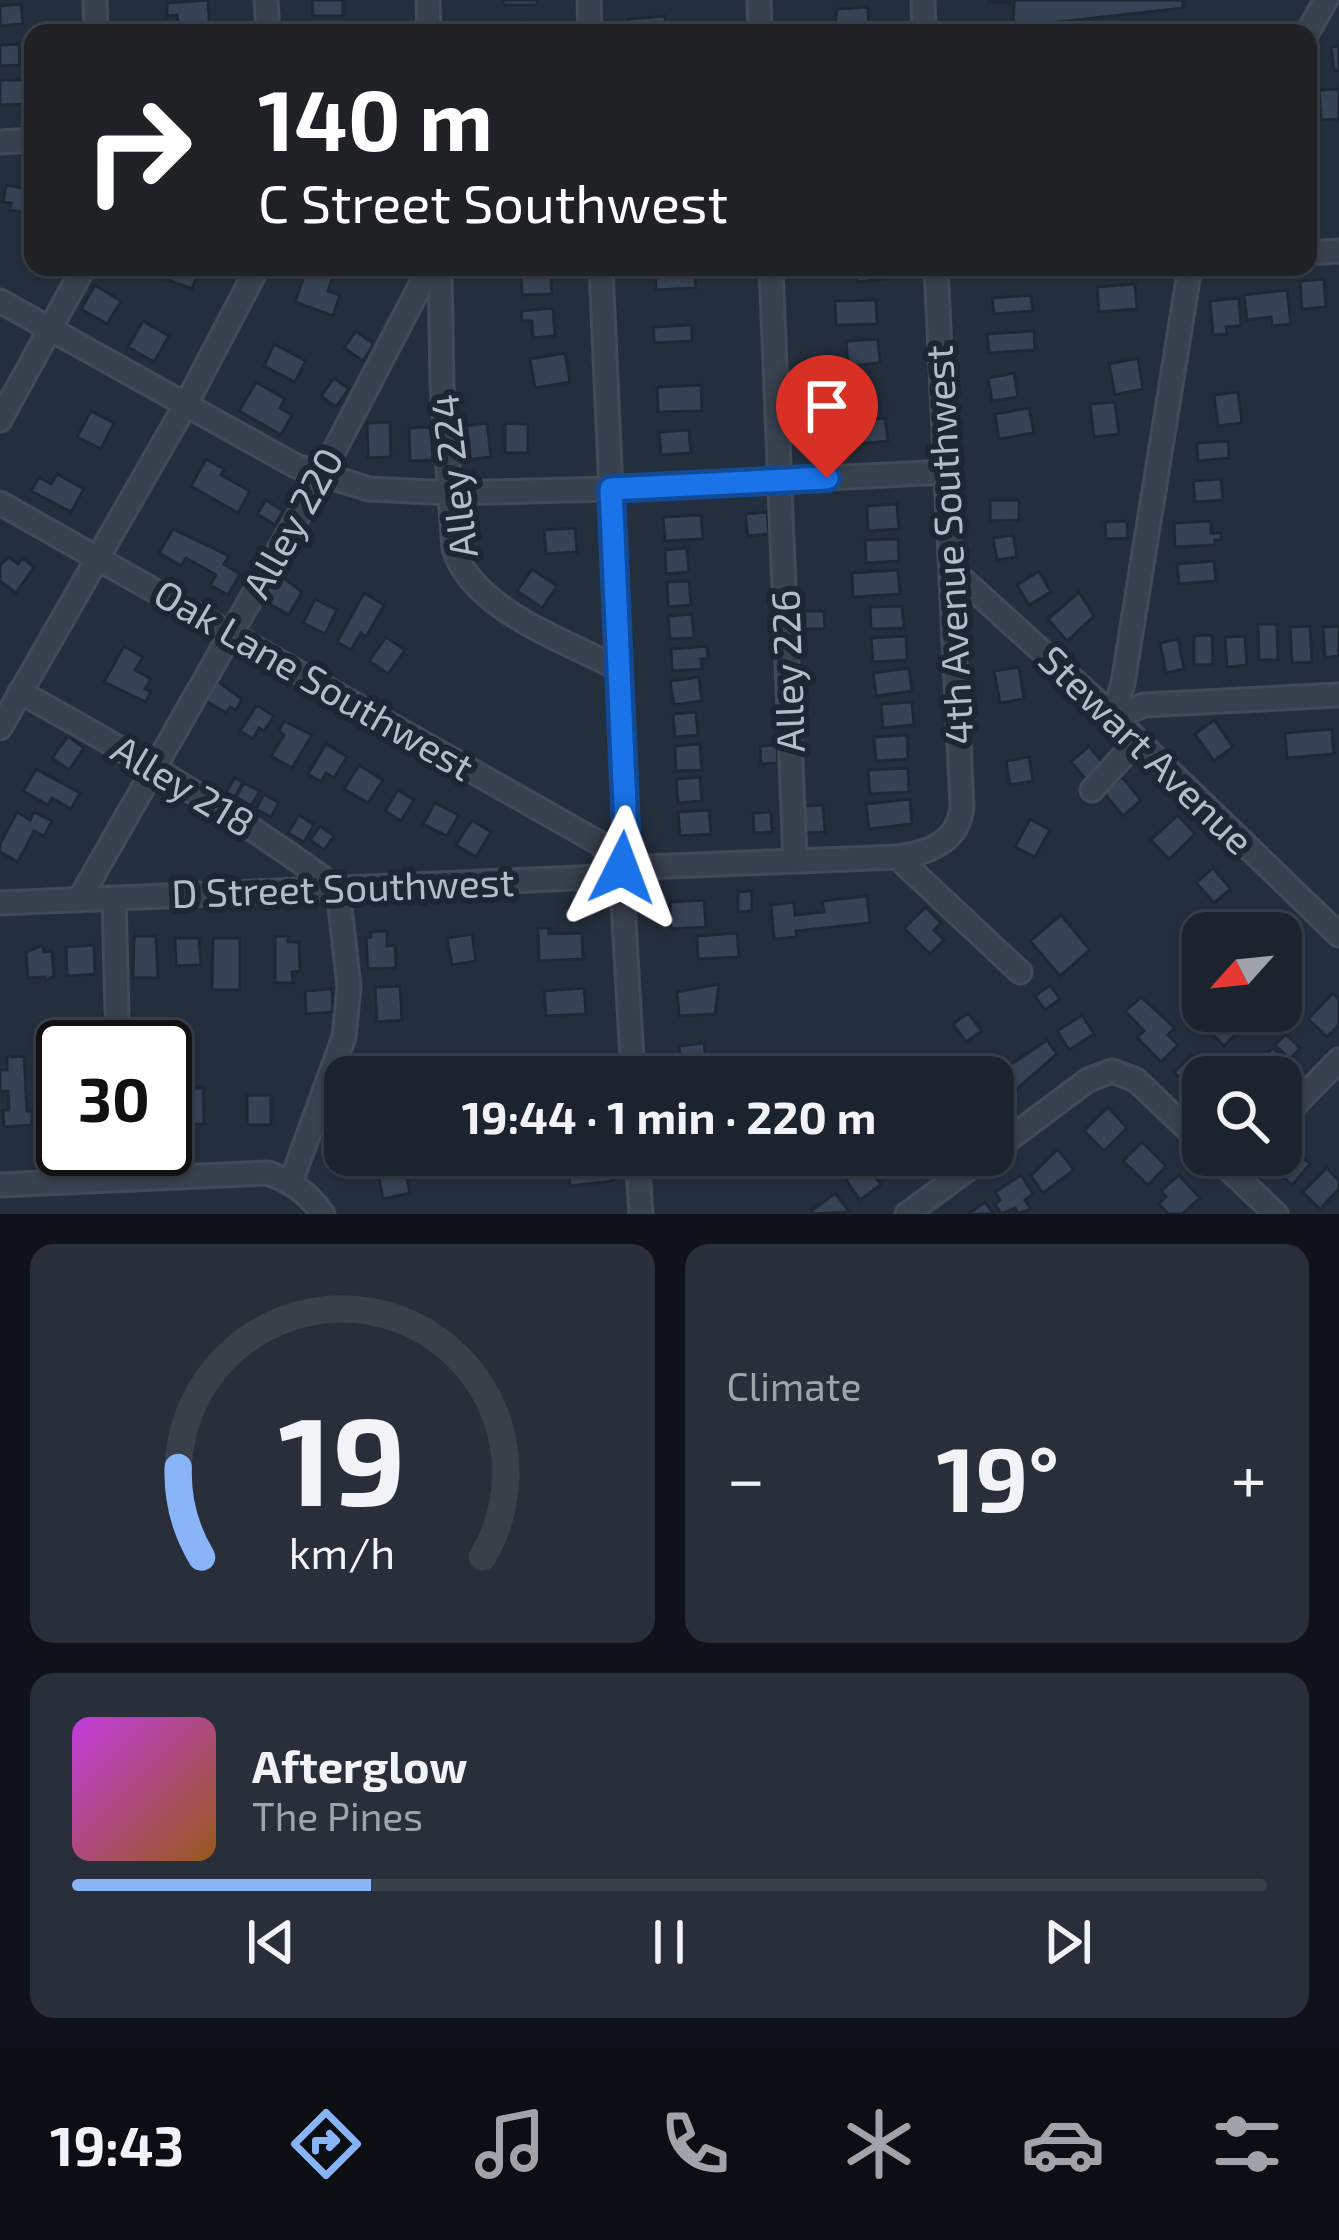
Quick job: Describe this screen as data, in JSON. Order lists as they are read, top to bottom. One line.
{"streets":{"street":["Alley 224","Alley 220","4th Avenue Southwest","Alley 226","Oak Lane Southwest","Stewart Avenue","Alley 218","D Street Southwest"]},"crossings":[["Alley 220","Oak Lane Southwest"],["Alley 220","Alley 218"],["Alley 220","D Street Southwest"],["4th Avenue Southwest","Stewart Avenue"],["4th Avenue Southwest","D Street Southwest"],["Alley 226","D Street Southwest"],["Oak Lane Southwest","D Street Southwest"],["Alley 218","D Street Southwest"]],"north":"bottom left","page":{"turn":["140 m","C Street Southwest"],"limit":"30","trip":"19:44 · 1 min · 220 m","tile":"Climate","heat":["−","19°","+"],"song":["Afterglow","The Pines"],"tabs":"19:43","gauge":["19","km/h"]}}
